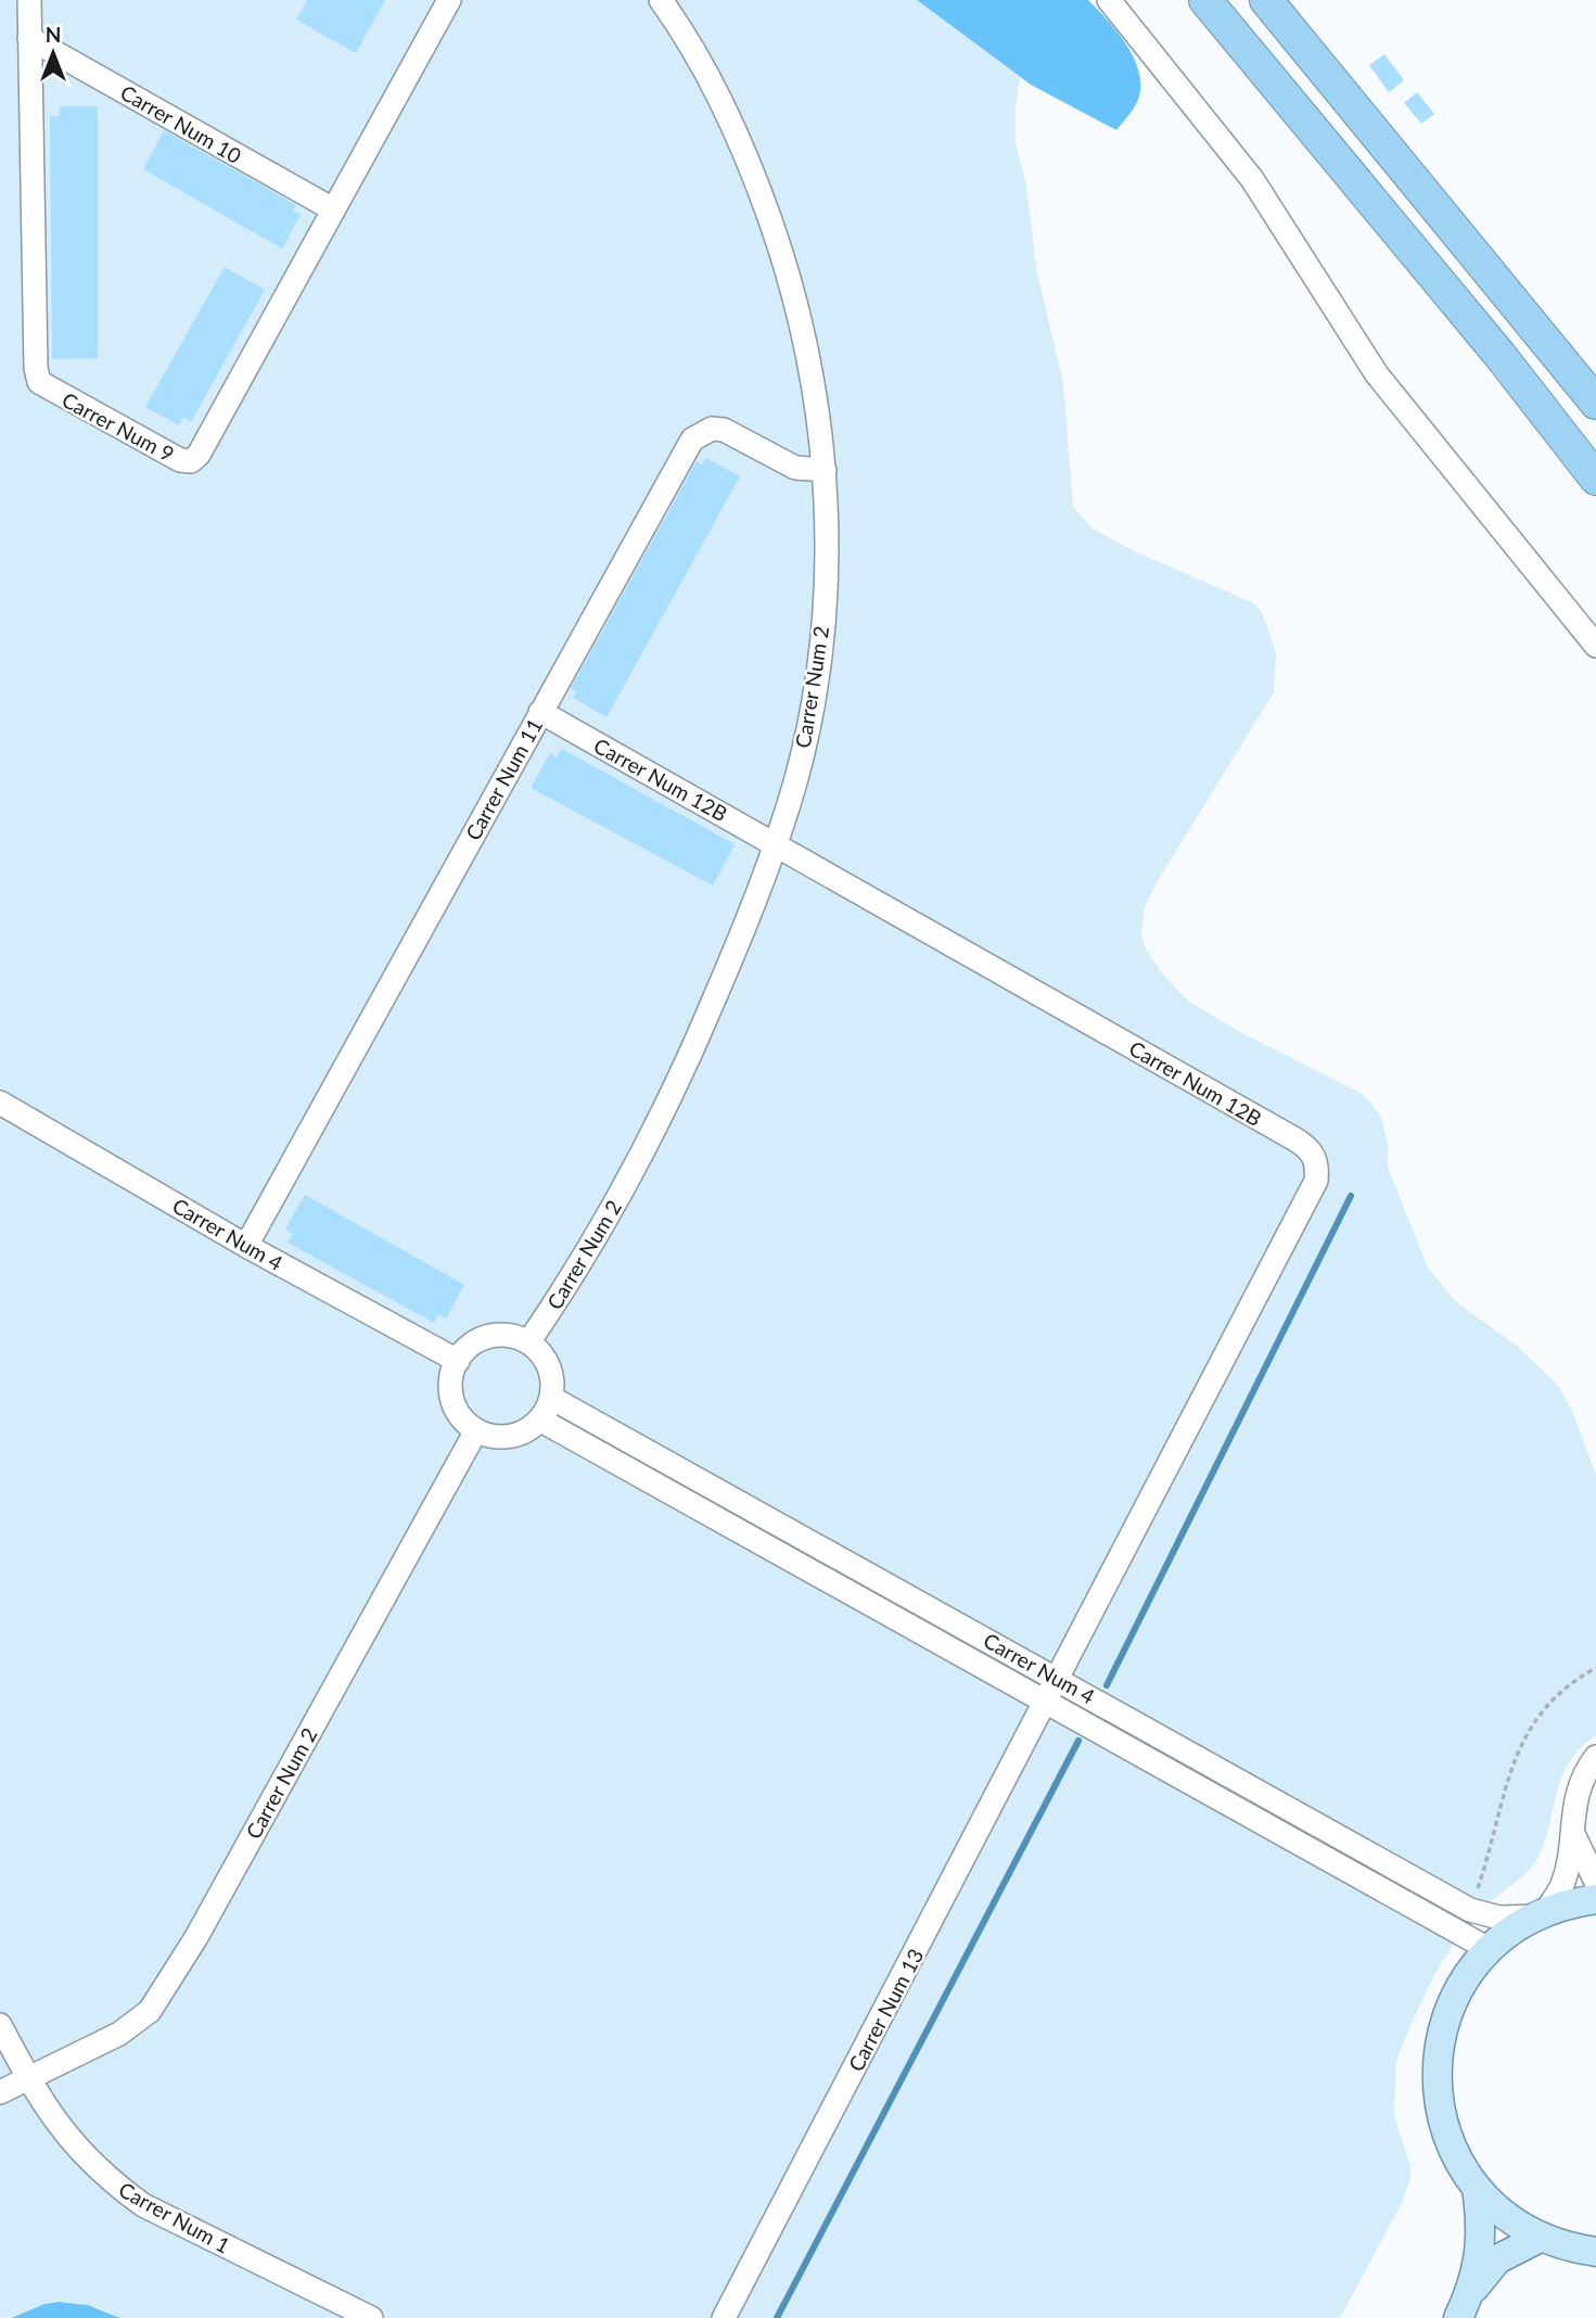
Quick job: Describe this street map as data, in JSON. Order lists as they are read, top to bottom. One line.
{"streets":{"street":["Carrer Num 10","Carrer Num 9","Carrer Num 2","Carrer Num 11","Carrer Num 12B","Carrer Num 4","Carrer Num 13","Carrer Num 1"]},"crossings":[["Carrer Num 10","Carrer Num 9"],["Carrer Num 2","Carrer Num 11"],["Carrer Num 2","Carrer Num 12B"],["Carrer Num 2","Carrer Num 4"],["Carrer Num 2","Carrer Num 1"],["Carrer Num 11","Carrer Num 12B"],["Carrer Num 11","Carrer Num 4"],["Carrer Num 12B","Carrer Num 4"],["Carrer Num 12B","Carrer Num 13"],["Carrer Num 4","Carrer Num 13"]],"north":"top"}
